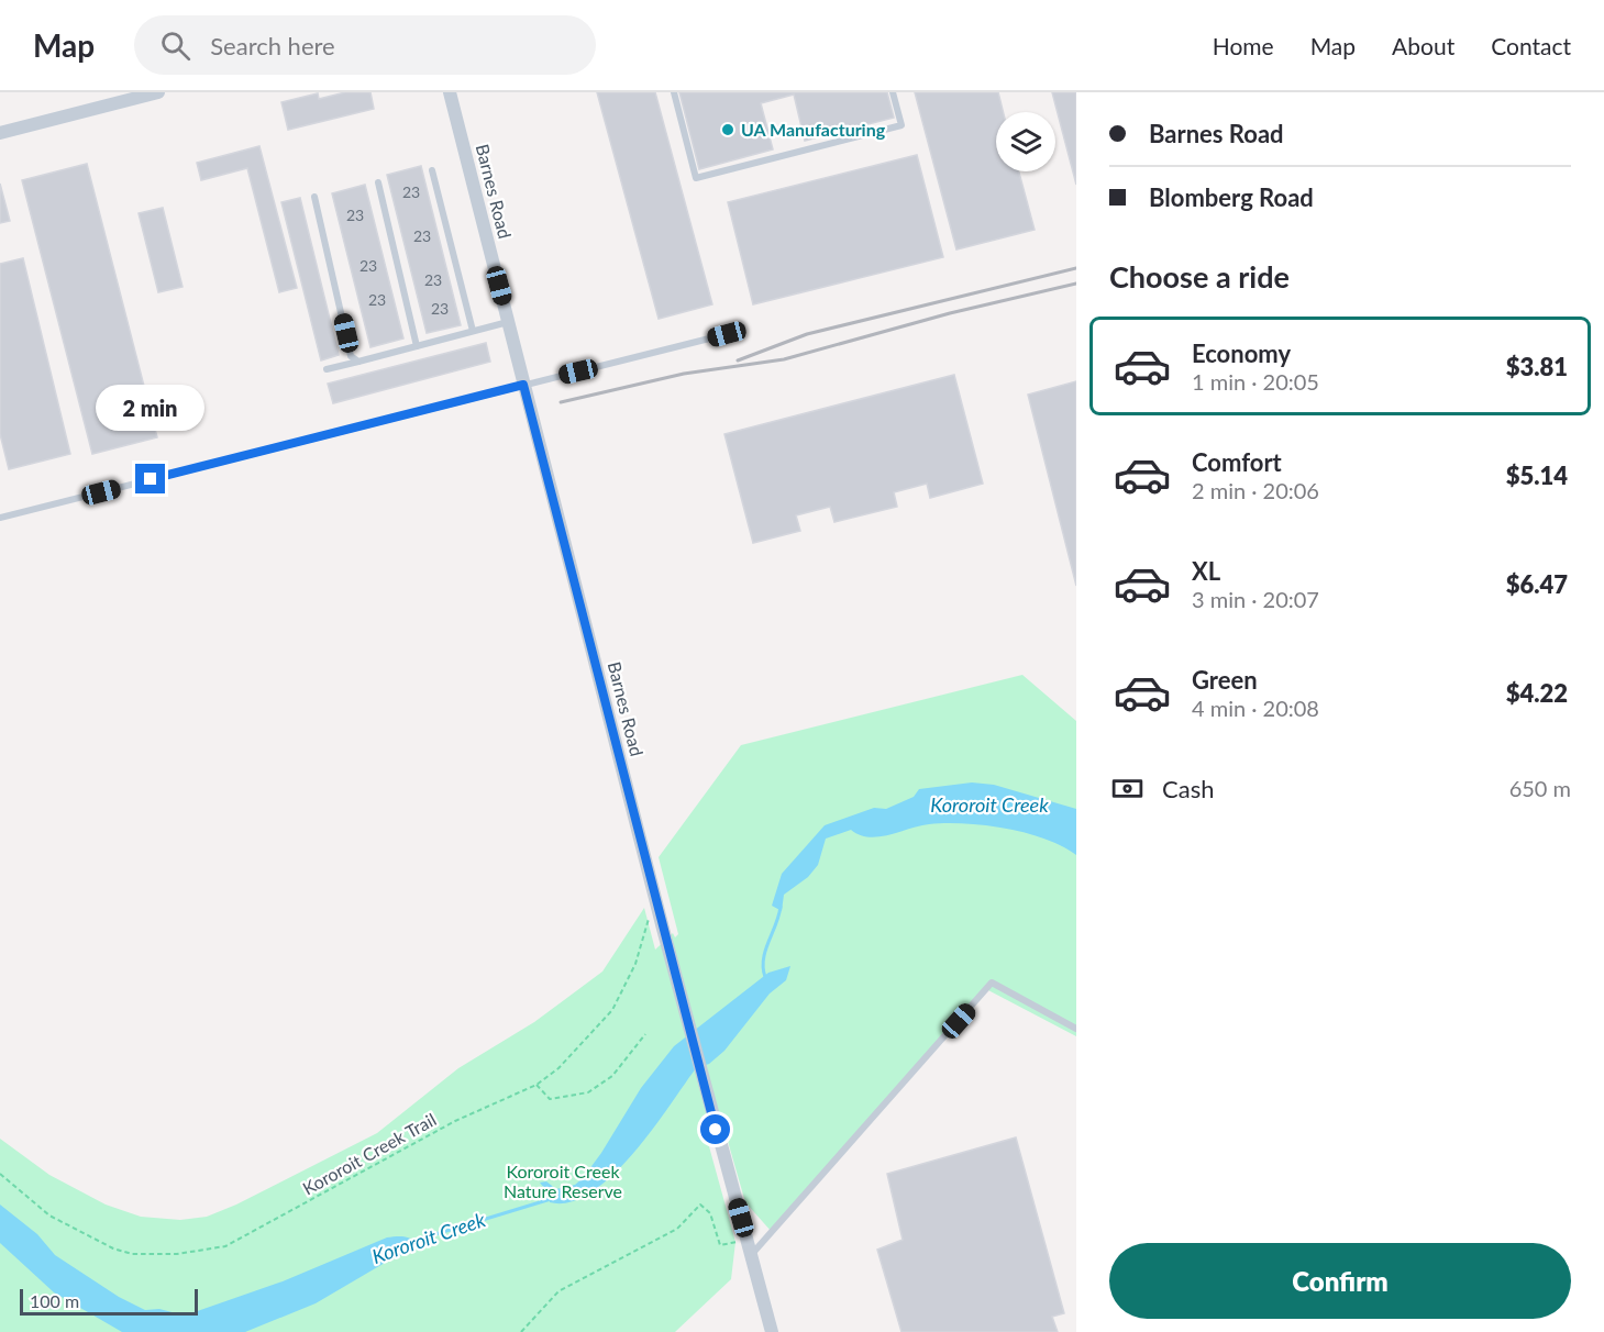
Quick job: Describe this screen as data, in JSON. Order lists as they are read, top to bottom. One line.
{"streets":{"street":["Barnes Road"],"path":["Kororoit Creek Trail"]},"crossings":[["Barnes Road","Kororoit Creek Trail"]],"water":["Kororoit Creek"],"parks":["Kororoit Creek Nature Reserve"],"places":["UA Manufacturing"],"house_numbers":["23","23","23","23","23","23","23"],"scale_bar":"100 m","page":{"header":"Map","search":"Search here","nav":["Home","Map","About","Contact"],"banner":["Barnes Road","Blomberg Road"],"heading":"Choose a ride","list":[{"name":"Economy","note":"1 min · 20:05","value":"$3.81"},{"name":"Comfort","note":"2 min · 20:06","value":"$5.14"},{"name":"XL","note":"3 min · 20:07","value":"$6.47"},{"name":"Green","note":"4 min · 20:08","value":"$4.22"}],"bubble":"2 min","pay":["Cash","650 m"],"buttons":"Confirm","scale":"100 m"}}
